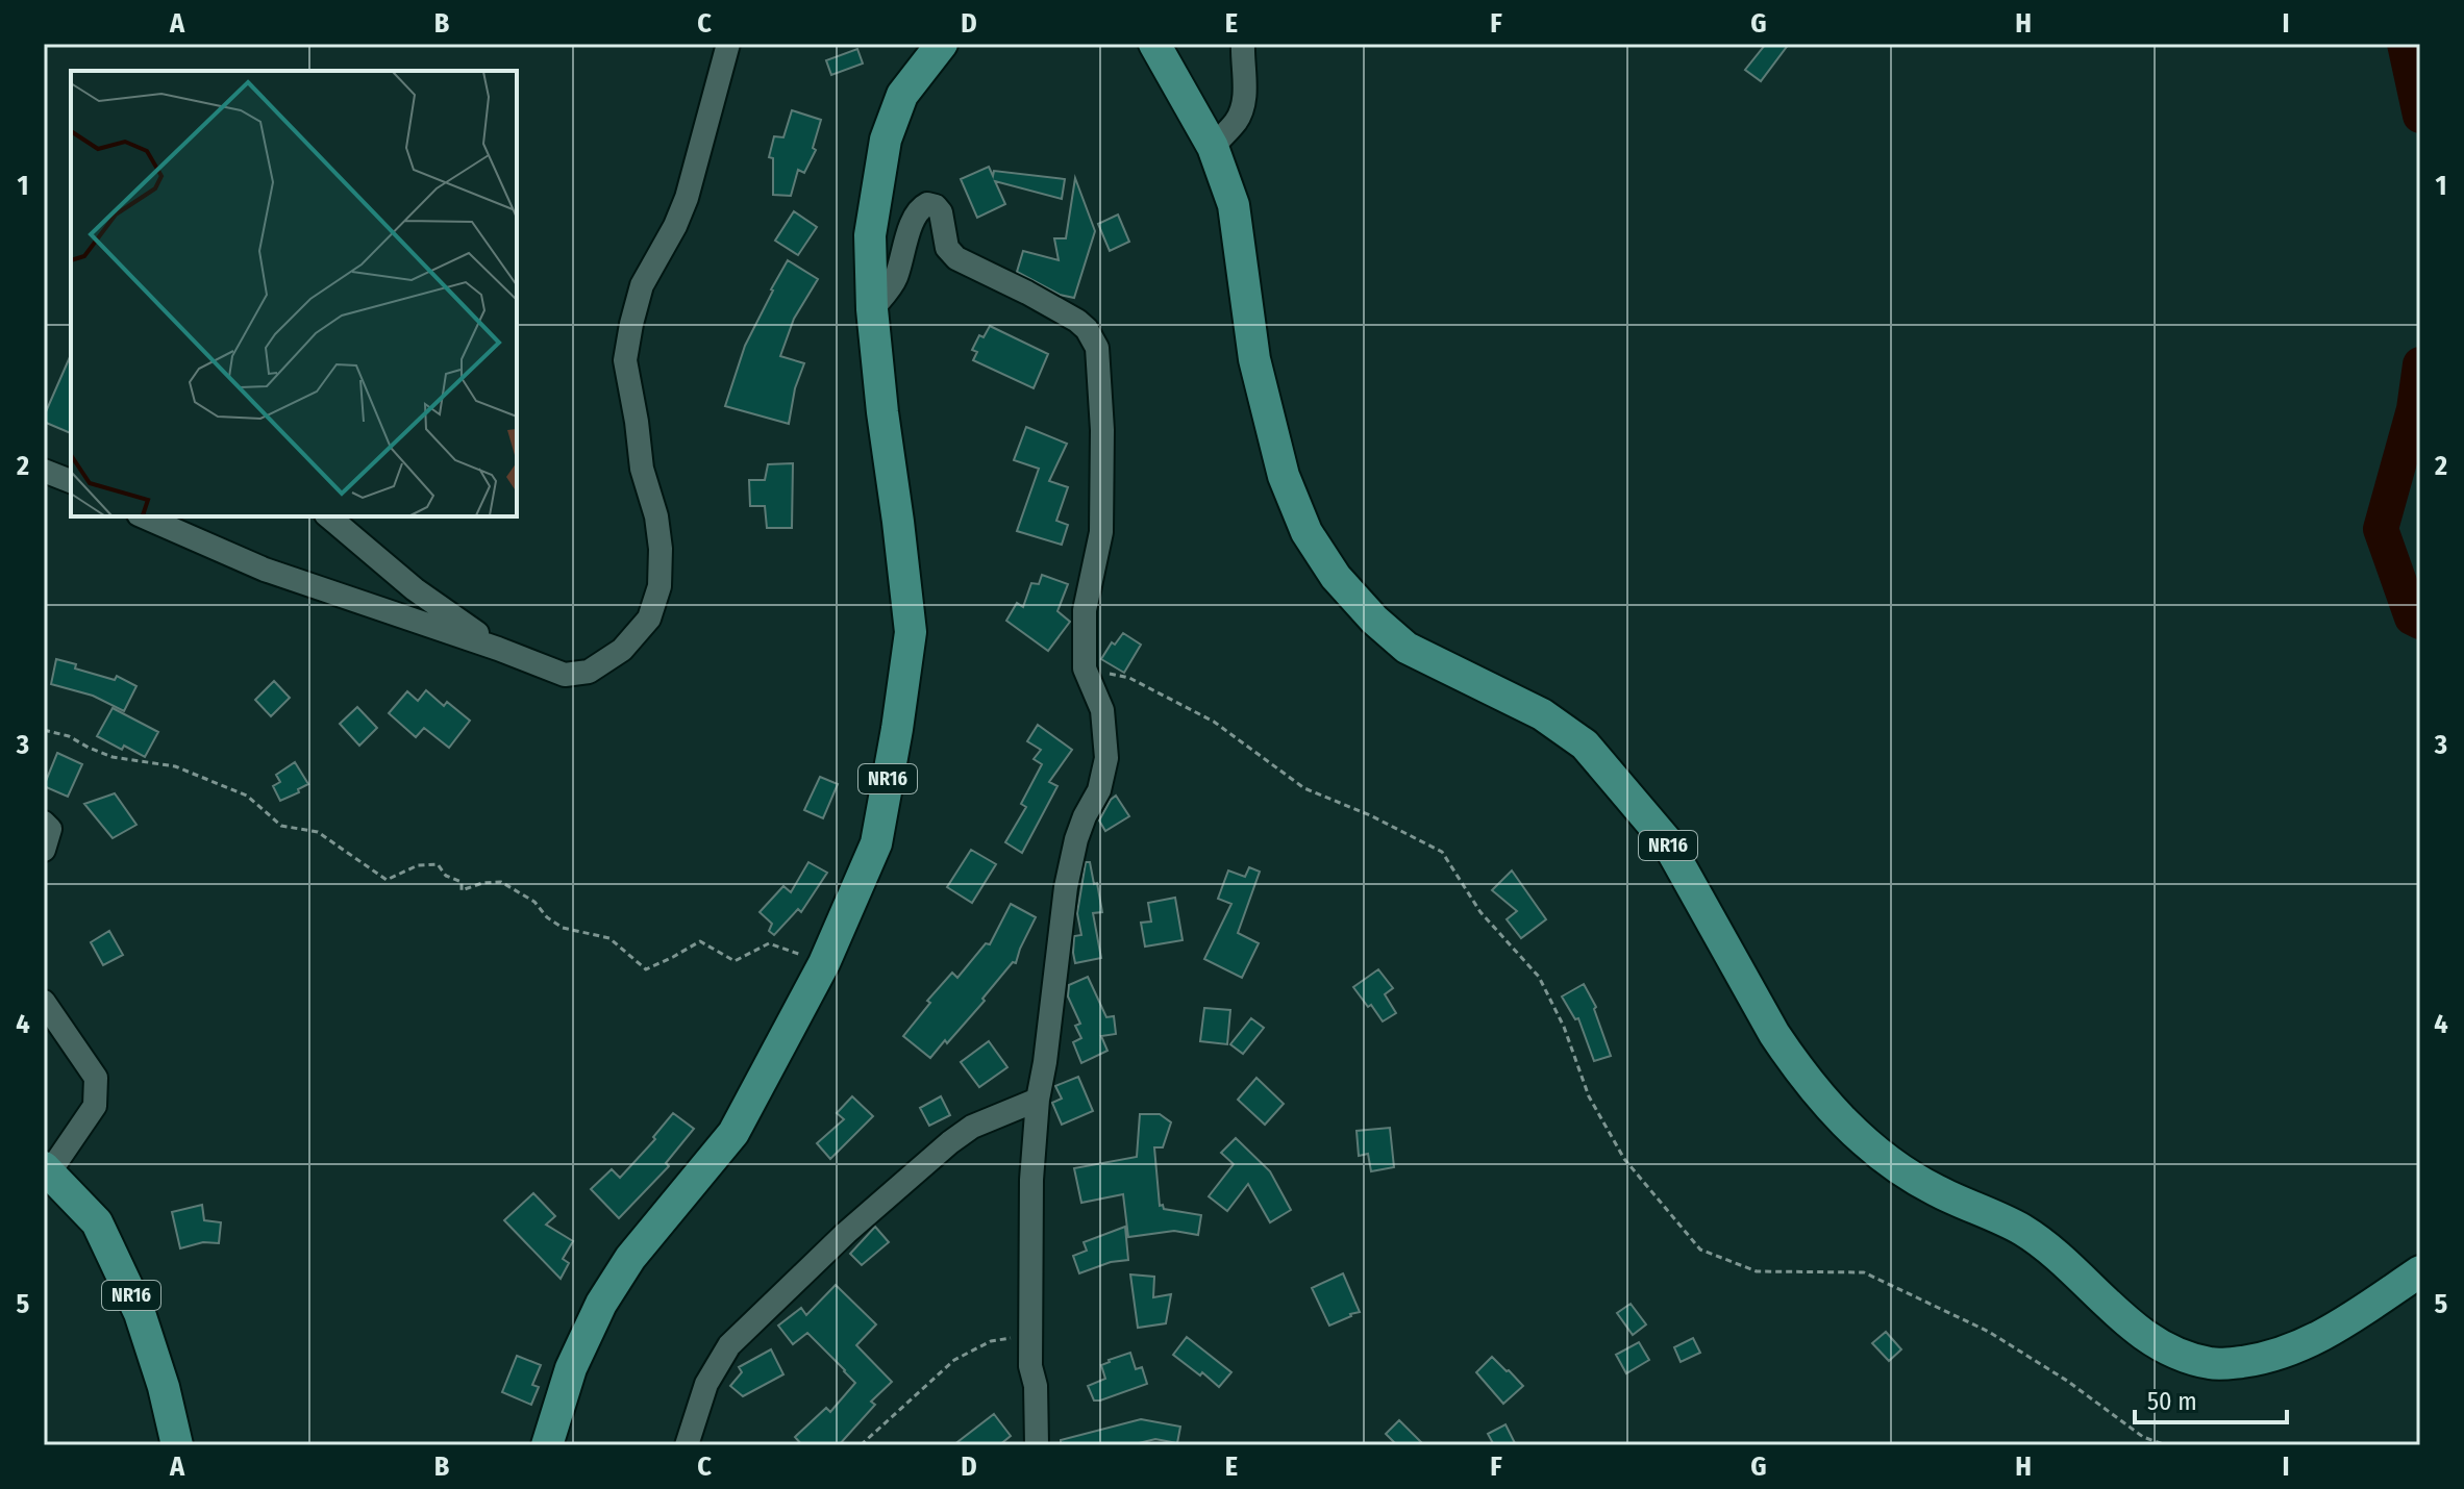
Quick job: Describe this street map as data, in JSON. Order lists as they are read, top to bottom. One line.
{"streets":{"main road":["NR16"]},"scale_bar":"50 m","grid":{"columns":["A","B","C","D","E","F","G","H","I"],"rows":["1","2","3","4","5"]}}
